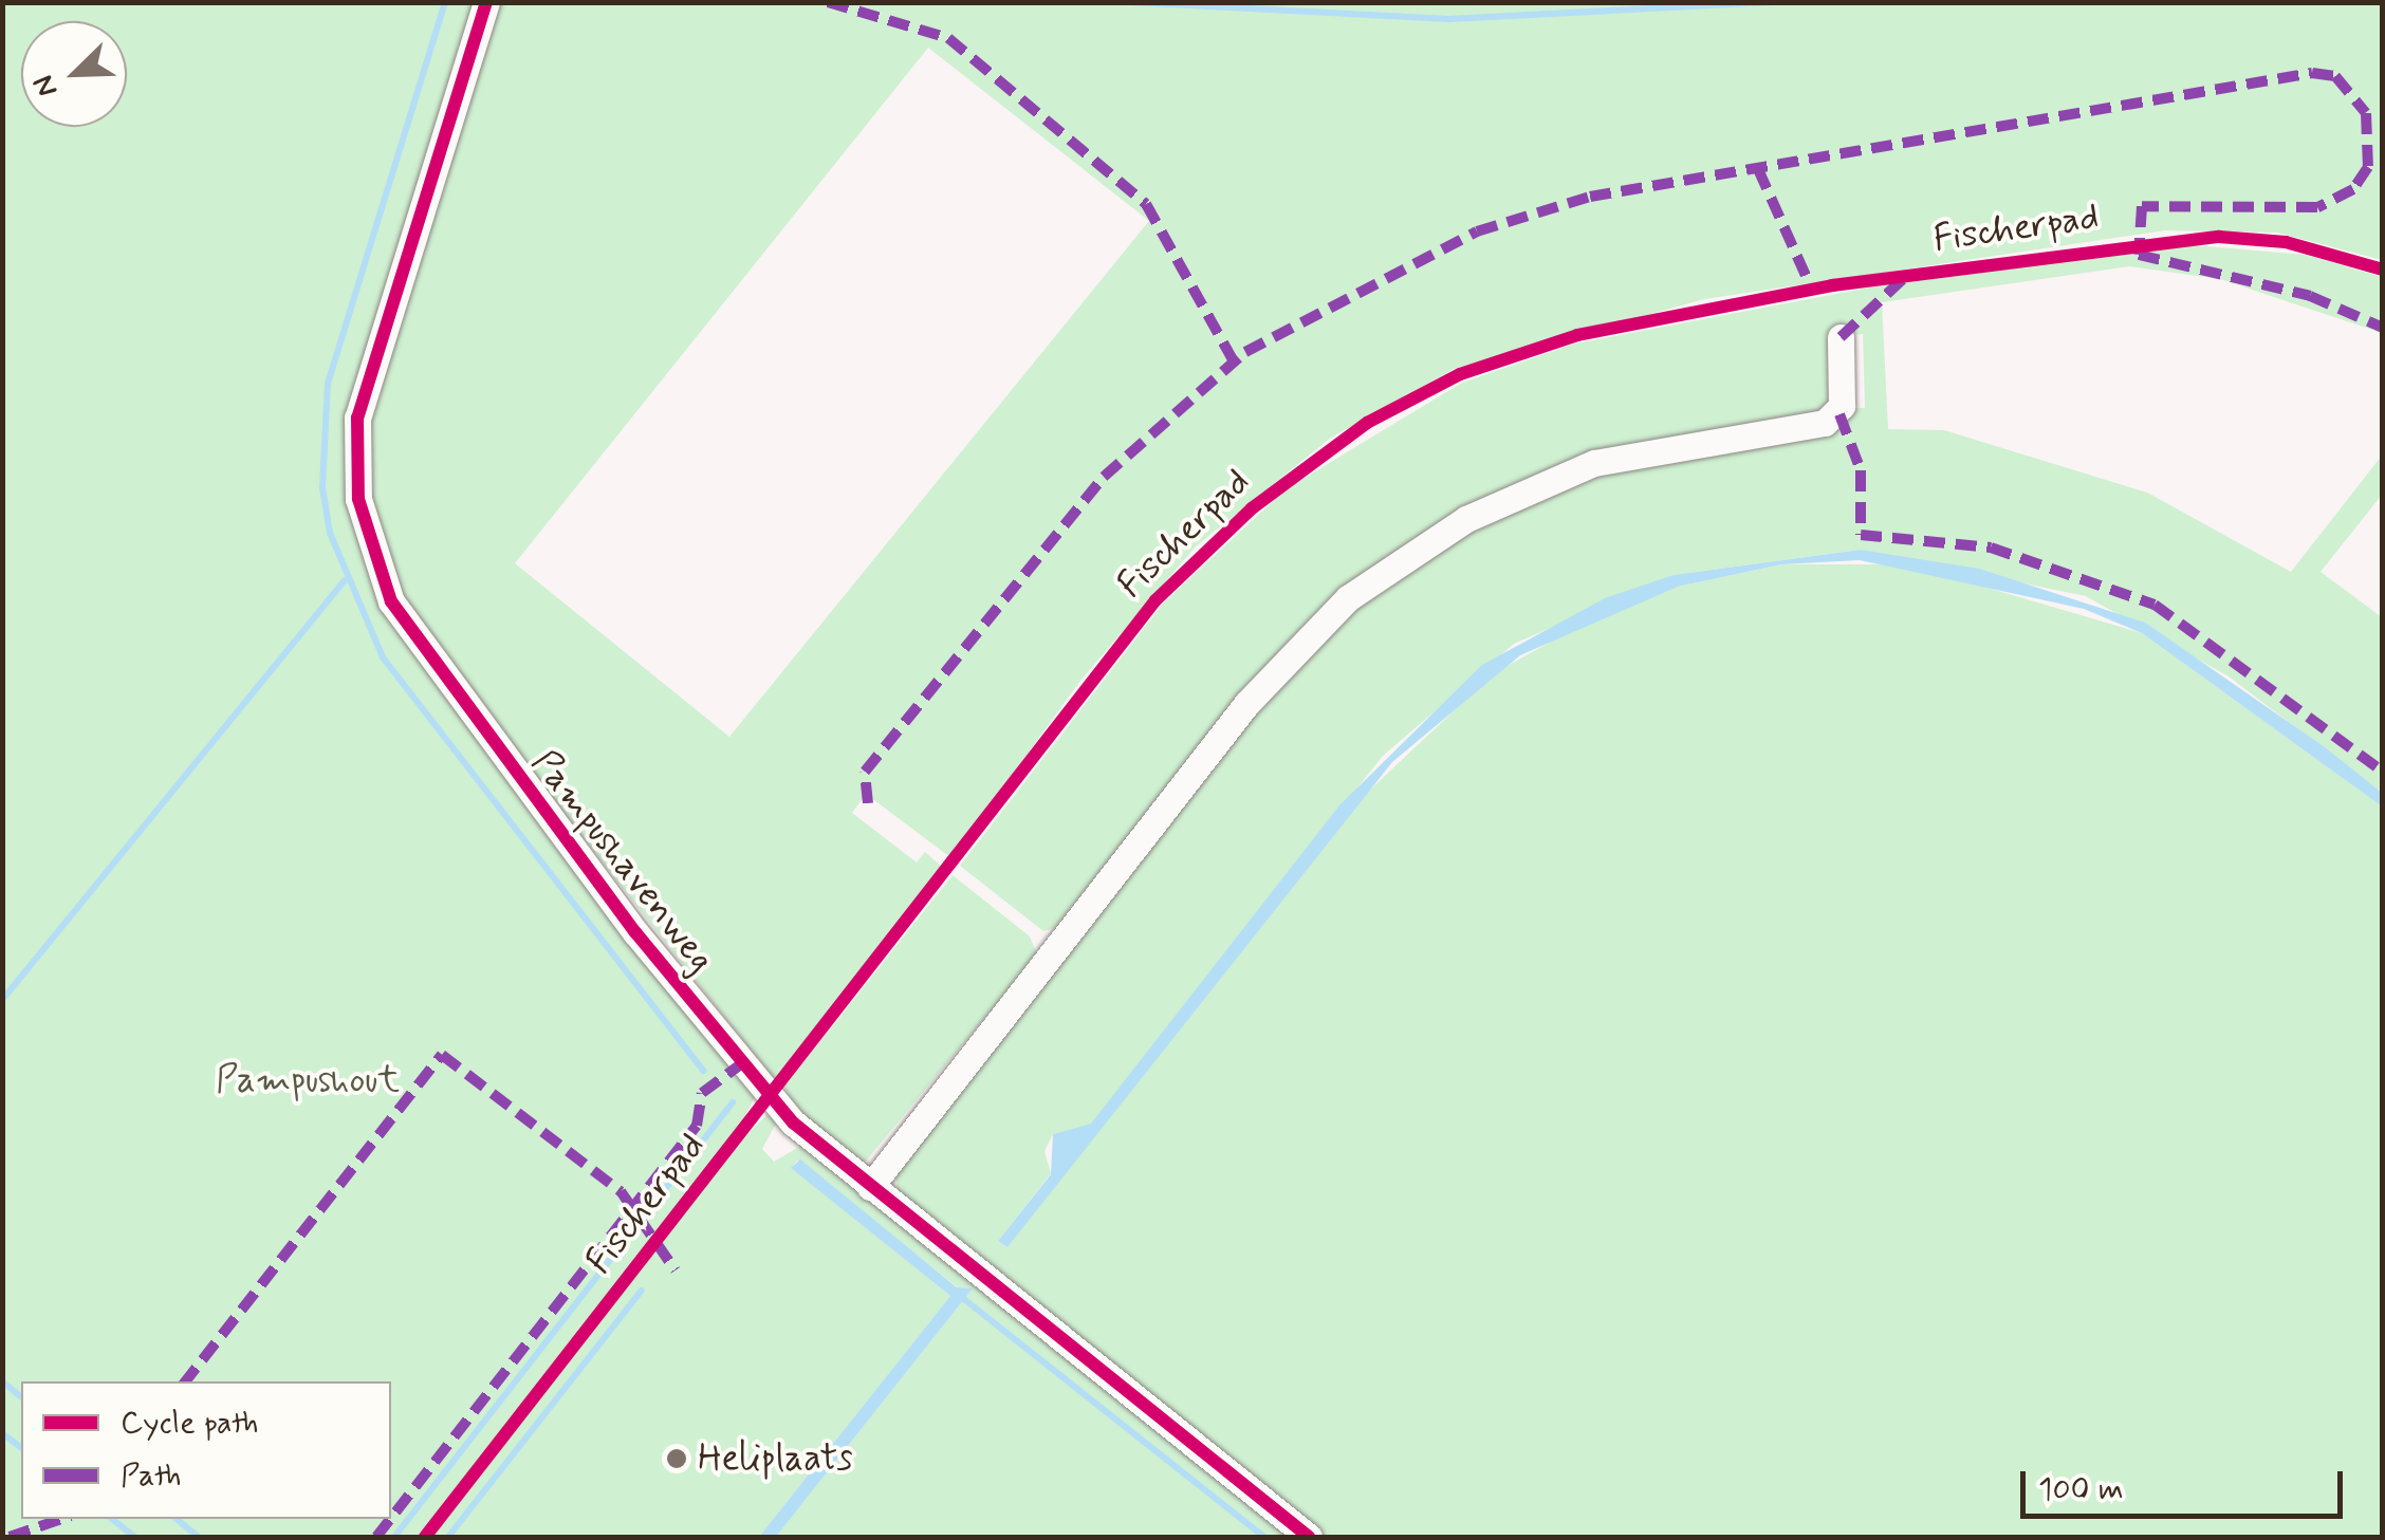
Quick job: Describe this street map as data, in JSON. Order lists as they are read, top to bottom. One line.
{"streets":{"street":["Pampushavenweg"],"cycle path":["Fischerpad"]},"parks":["Pampushout"],"places":["Heliplaats"],"legend":["Cycle path","Path"],"scale_bar":"100 m","north":"bottom left"}
